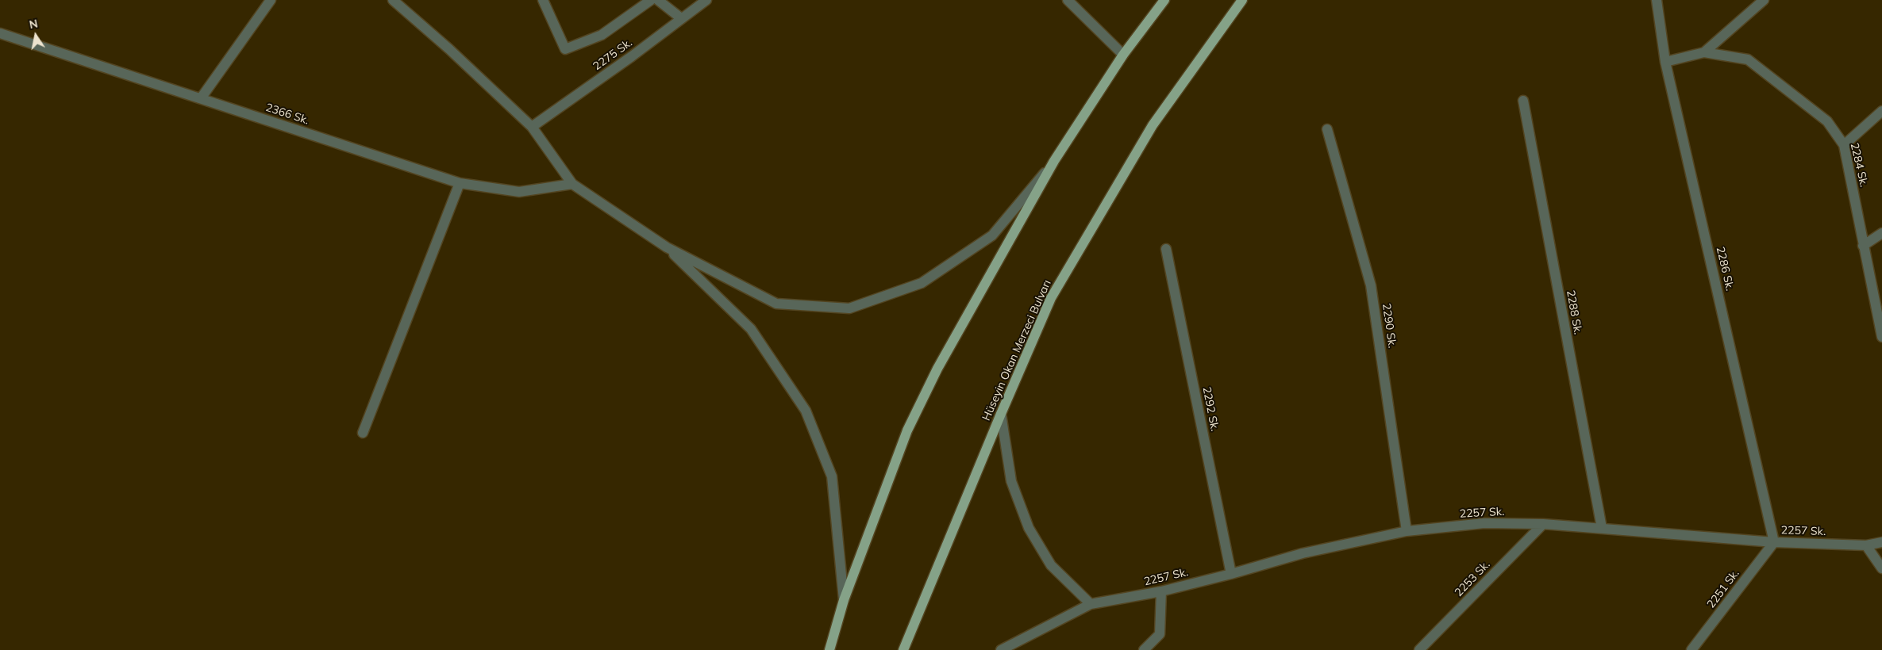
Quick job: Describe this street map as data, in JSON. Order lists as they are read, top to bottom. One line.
{"streets":{"main road":["Hüseyin Okan Merzeci Bulvarı"],"street":["2275 Sk.","2366 Sk.","2284 Sk.","2286 Sk.","2288 Sk.","2290 Sk.","2292 Sk.","2257 Sk.","2253 Sk.","2251 Sk."]},"crossings":[["2286 Sk.","2257 Sk."],["2286 Sk.","2251 Sk."],["2288 Sk.","2257 Sk."],["2290 Sk.","2257 Sk."],["2292 Sk.","2257 Sk."],["2257 Sk.","2253 Sk."],["2257 Sk.","2251 Sk."]],"north":"top"}
